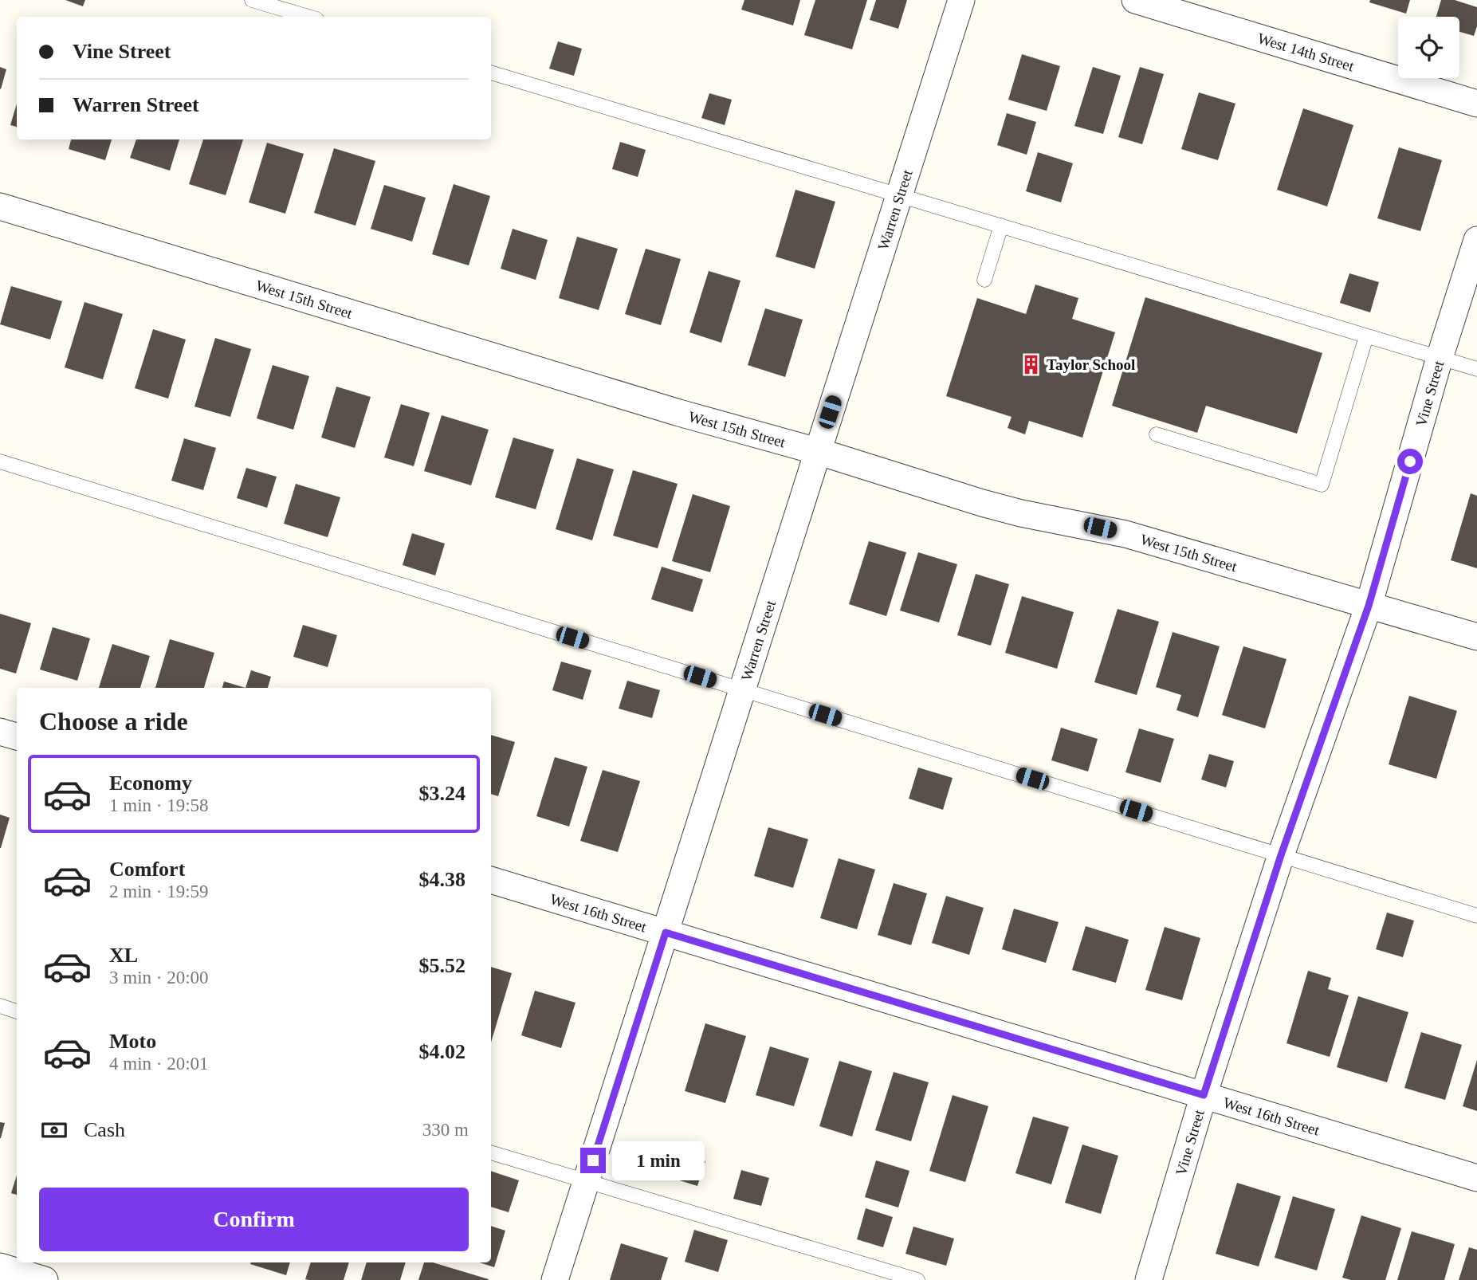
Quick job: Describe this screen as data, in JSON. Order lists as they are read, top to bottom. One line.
{"streets":{"street":["West 14th Street","Warren Street","West 15th Street","Vine Street","West 16th Street"]},"crossings":[["Warren Street","West 15th Street"],["Warren Street","West 16th Street"],["West 15th Street","Vine Street"],["Vine Street","West 16th Street"]],"places":{"building":["Taylor School"]},"page":{"banner":["Vine Street","Warren Street"],"heading":"Choose a ride","list":[{"name":"Economy","note":"1 min · 19:58","value":"$3.24"},{"name":"Comfort","note":"2 min · 19:59","value":"$4.38"},{"name":"XL","note":"3 min · 20:00","value":"$5.52"},{"name":"Moto","note":"4 min · 20:01","value":"$4.02"}],"pay":["Cash","330 m"],"bubble":"1 min","buttons":"Confirm"}}
